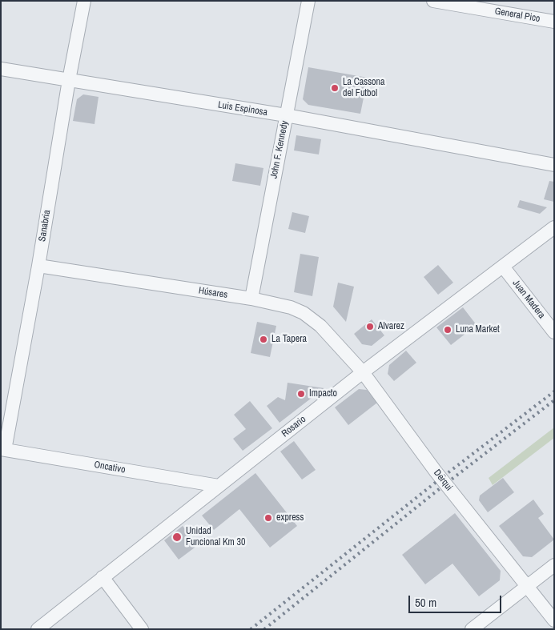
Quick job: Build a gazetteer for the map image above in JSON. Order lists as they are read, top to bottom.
{
  "streets": {
    "street": [
      "General Pico",
      "Luis Espinosa",
      "John F. Kennedy",
      "Sanabria",
      "Húsares",
      "Juan Madera",
      "Rosario",
      "Oncativo",
      "Derqui"
    ]
  },
  "crossings": [
    ["Luis Espinosa", "John F. Kennedy"],
    ["Luis Espinosa", "Sanabria"],
    ["John F. Kennedy", "Húsares"],
    ["Sanabria", "Húsares"],
    ["Sanabria", "Oncativo"],
    ["Húsares", "Rosario"],
    ["Húsares", "Derqui"],
    ["Juan Madera", "Rosario"],
    ["Rosario", "Oncativo"],
    ["Rosario", "Derqui"]
  ],
  "places": [
    "La Cassona del Futbol",
    "Alvarez",
    "Luna Market",
    "La Tapera",
    "Impacto",
    "express",
    "Unidad Funcional Km 30"
  ],
  "scale_bar": "50 m"
}
